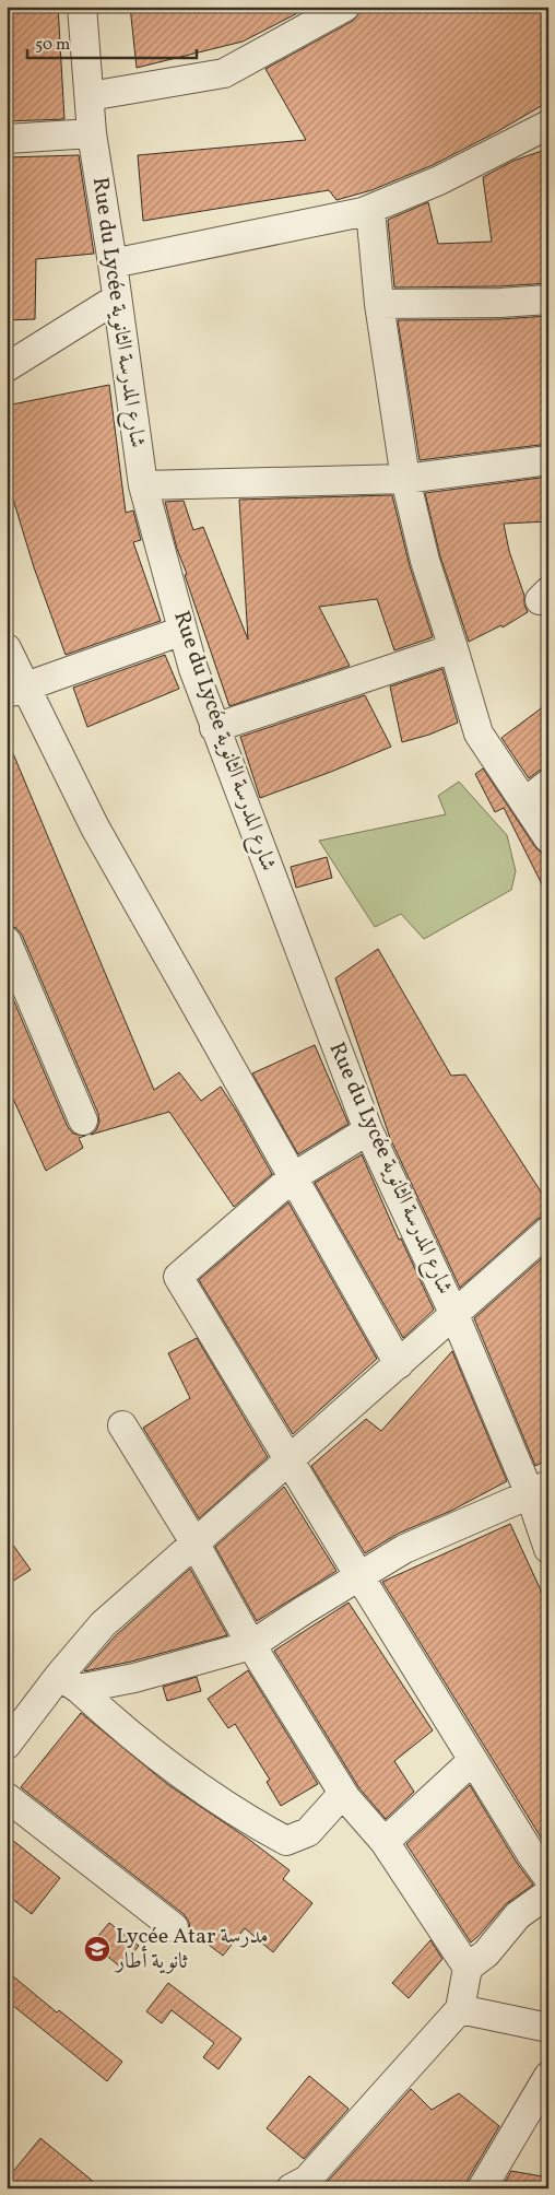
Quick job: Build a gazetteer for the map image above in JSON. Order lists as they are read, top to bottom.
{
  "streets": {
    "street": ["Rue du Lycée شارع المدرسة الثانوية"]
  },
  "places": {
    "school or university": ["Lycée Atar مدرسة ثانوية أطار"]
  },
  "scale_bar": "50 m"
}
